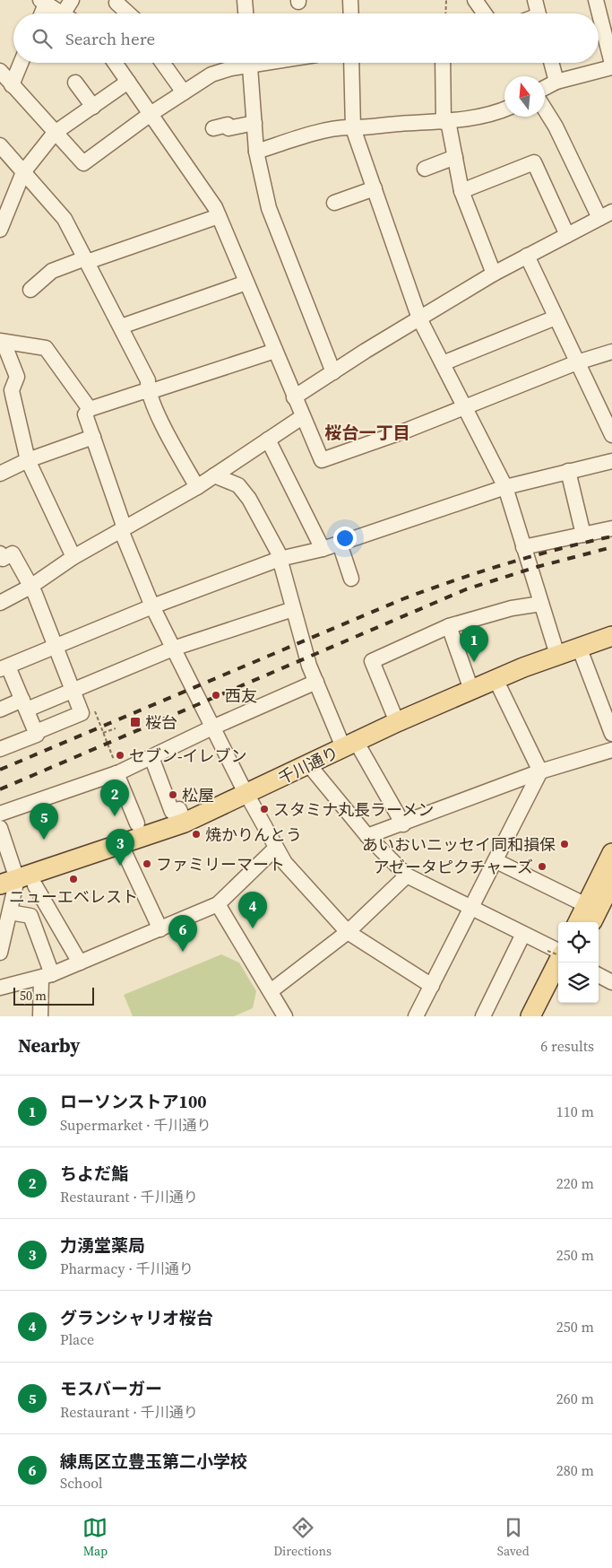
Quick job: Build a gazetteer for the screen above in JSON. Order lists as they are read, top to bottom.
{
  "streets": {
    "main road": ["千川通り"]
  },
  "districts": ["桜台一丁目"],
  "places": {
    "other": [
      "西友",
      "セブン-イレブン",
      "松屋",
      "スタミナ丸長ラーメン",
      "焼かりんとう",
      "あいおいニッセイ同和損保",
      "ファミリーマート",
      "アゼータピクチャーズ",
      "ニューエベレスト"
    ],
    "transit": ["桜台"]
  },
  "scale_bar": "50 m",
  "north": "top",
  "page": {
    "search": "Search here",
    "pins": [
      "1",
      "2",
      "5",
      "3",
      "4",
      "6"
    ],
    "scale": "50 m",
    "heading": ["Nearby", "6 results"],
    "list": [
      {
        "mark": "1",
        "name": "ローソンストア100",
        "note": "Supermarket · 千川通り",
        "value": "110 m"
      },
      {
        "mark": "2",
        "name": "ちよだ鮨",
        "note": "Restaurant · 千川通り",
        "value": "220 m"
      },
      {
        "mark": "3",
        "name": "力湧堂薬局",
        "note": "Pharmacy · 千川通り",
        "value": "250 m"
      },
      {
        "mark": "4",
        "name": "グランシャリオ桜台",
        "note": "Place",
        "value": "250 m"
      },
      {
        "mark": "5",
        "name": "モスバーガー",
        "note": "Restaurant · 千川通り",
        "value": "260 m"
      },
      {
        "mark": "6",
        "name": "練馬区立豊玉第二小学校",
        "note": "School",
        "value": "280 m"
      }
    ],
    "nav": ["Map", "Directions", "Saved"]
  }
}
